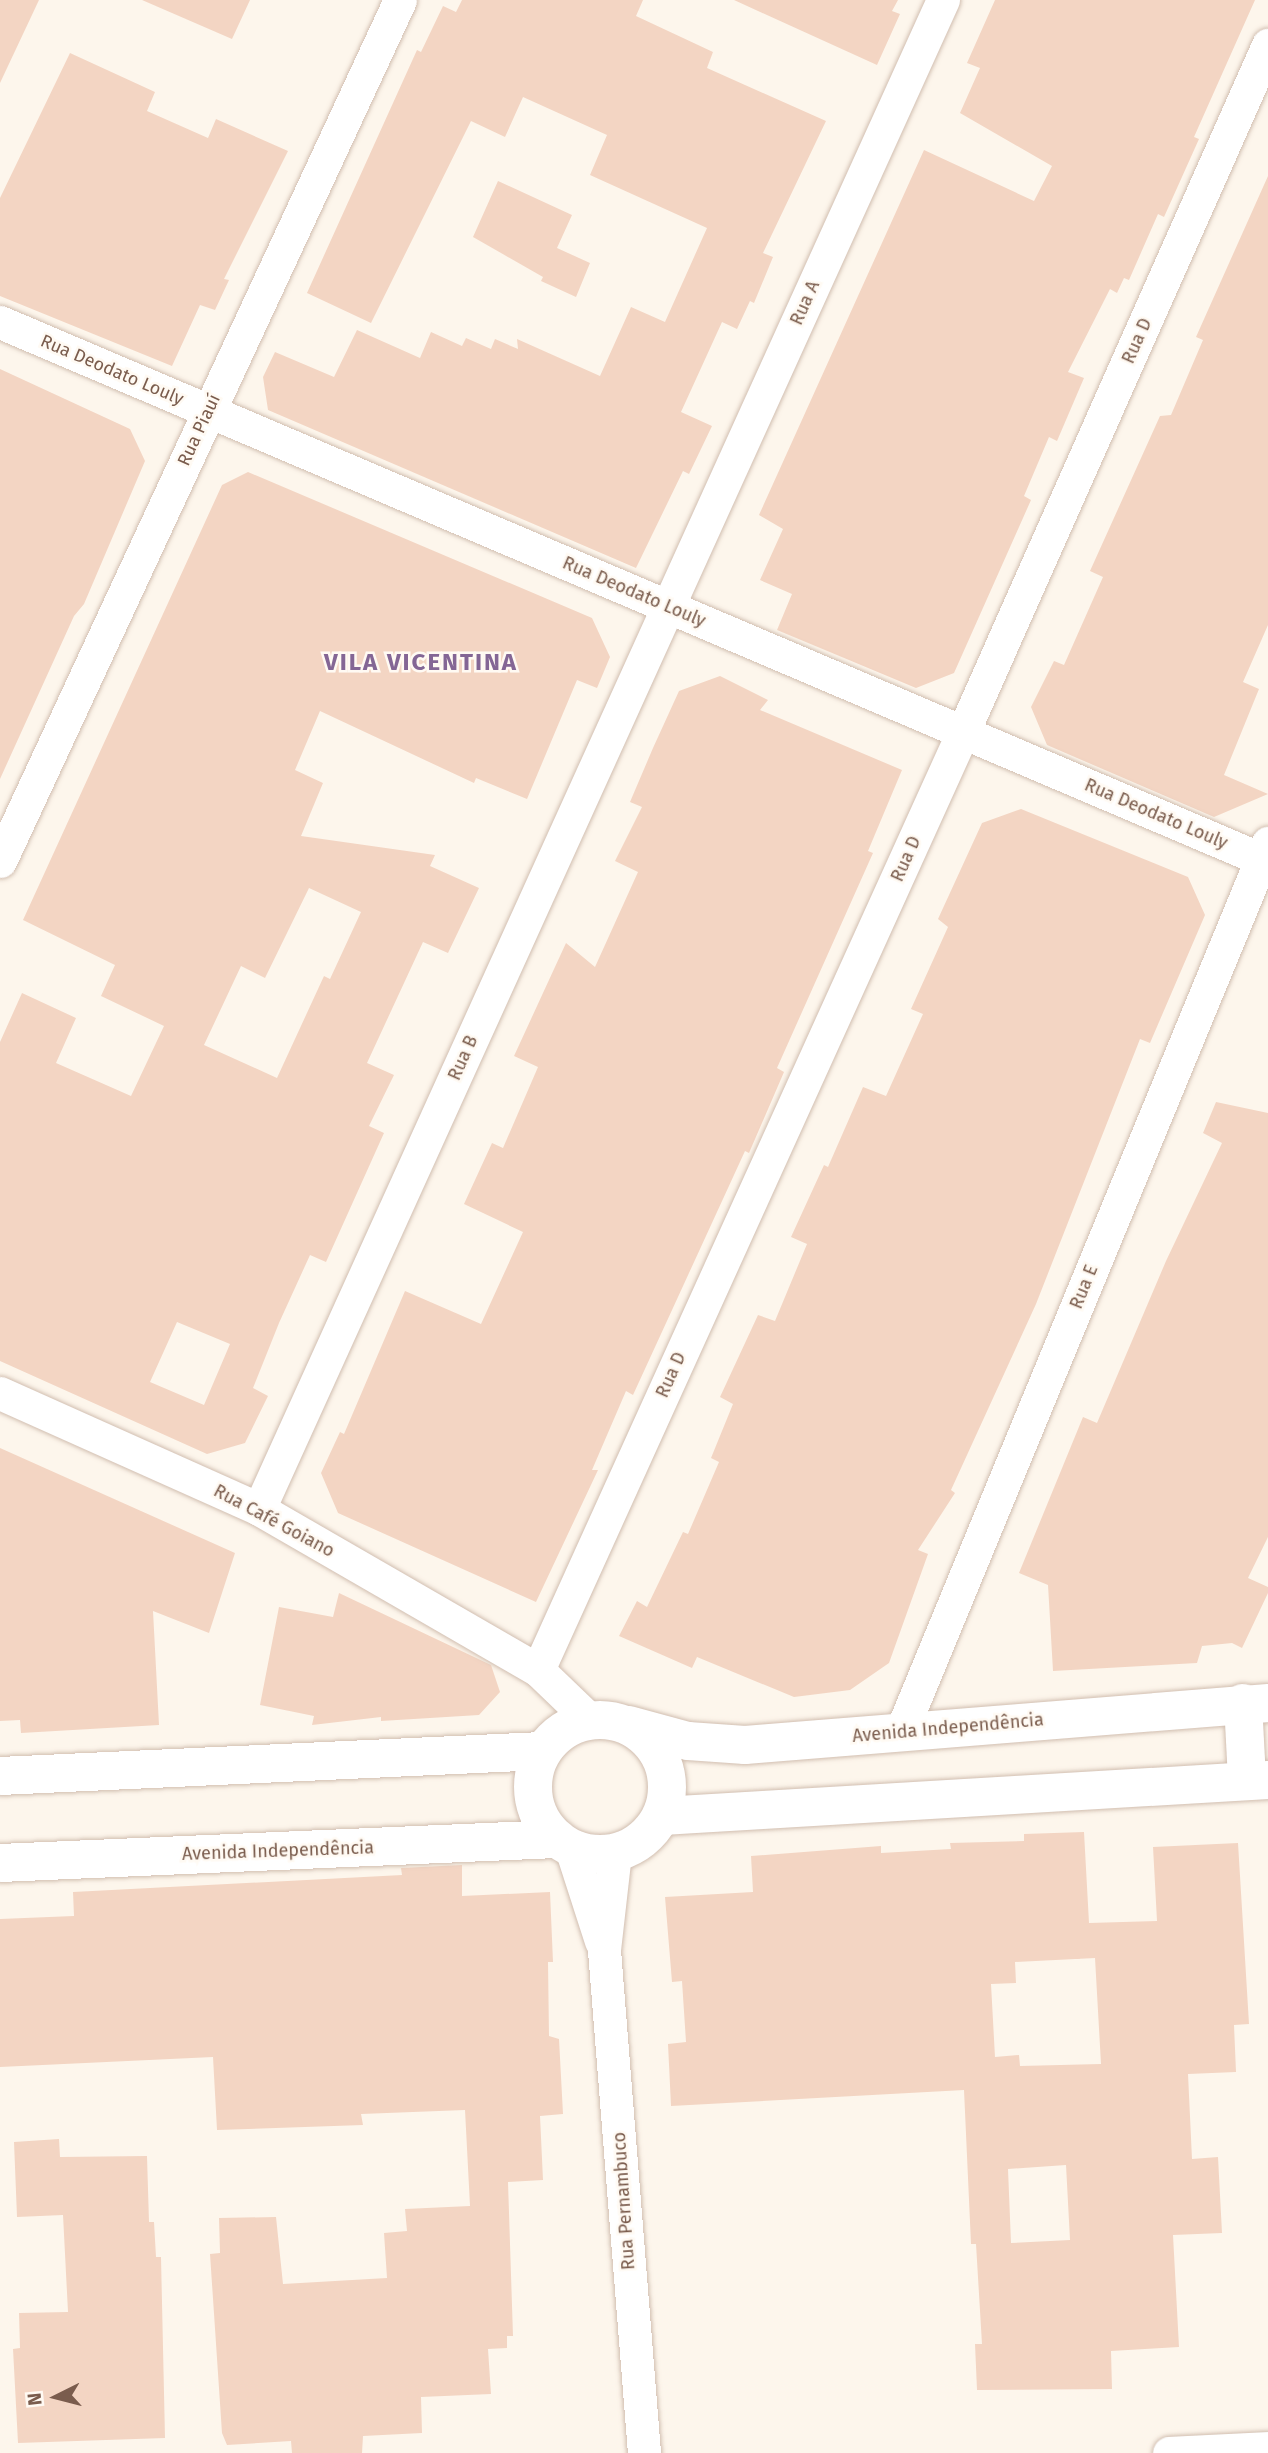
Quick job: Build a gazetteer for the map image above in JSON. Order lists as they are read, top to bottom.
{
  "streets": {
    "street": [
      "Rua A",
      "Rua D",
      "Rua Deodato Louly",
      "Rua Piauí",
      "Rua B",
      "Rua E",
      "Rua Café Goiano",
      "Avenida Independência",
      "Rua Pernambuco"
    ]
  },
  "crossings": [
    ["Rua A", "Rua Deodato Louly"],
    ["Rua A", "Rua B"],
    ["Rua D", "Rua Deodato Louly"],
    ["Rua D", "Rua Café Goiano"],
    ["Rua Deodato Louly", "Rua Piauí"],
    ["Rua Deodato Louly", "Rua B"],
    ["Rua Deodato Louly", "Rua E"],
    ["Rua B", "Rua Café Goiano"],
    ["Rua E", "Avenida Independência"],
    ["Rua Café Goiano", "Avenida Independência"],
    ["Rua Café Goiano", "Rua Pernambuco"],
    ["Avenida Independência", "Rua Pernambuco"]
  ],
  "districts": ["VILA VICENTINA"],
  "north": "left"
}
